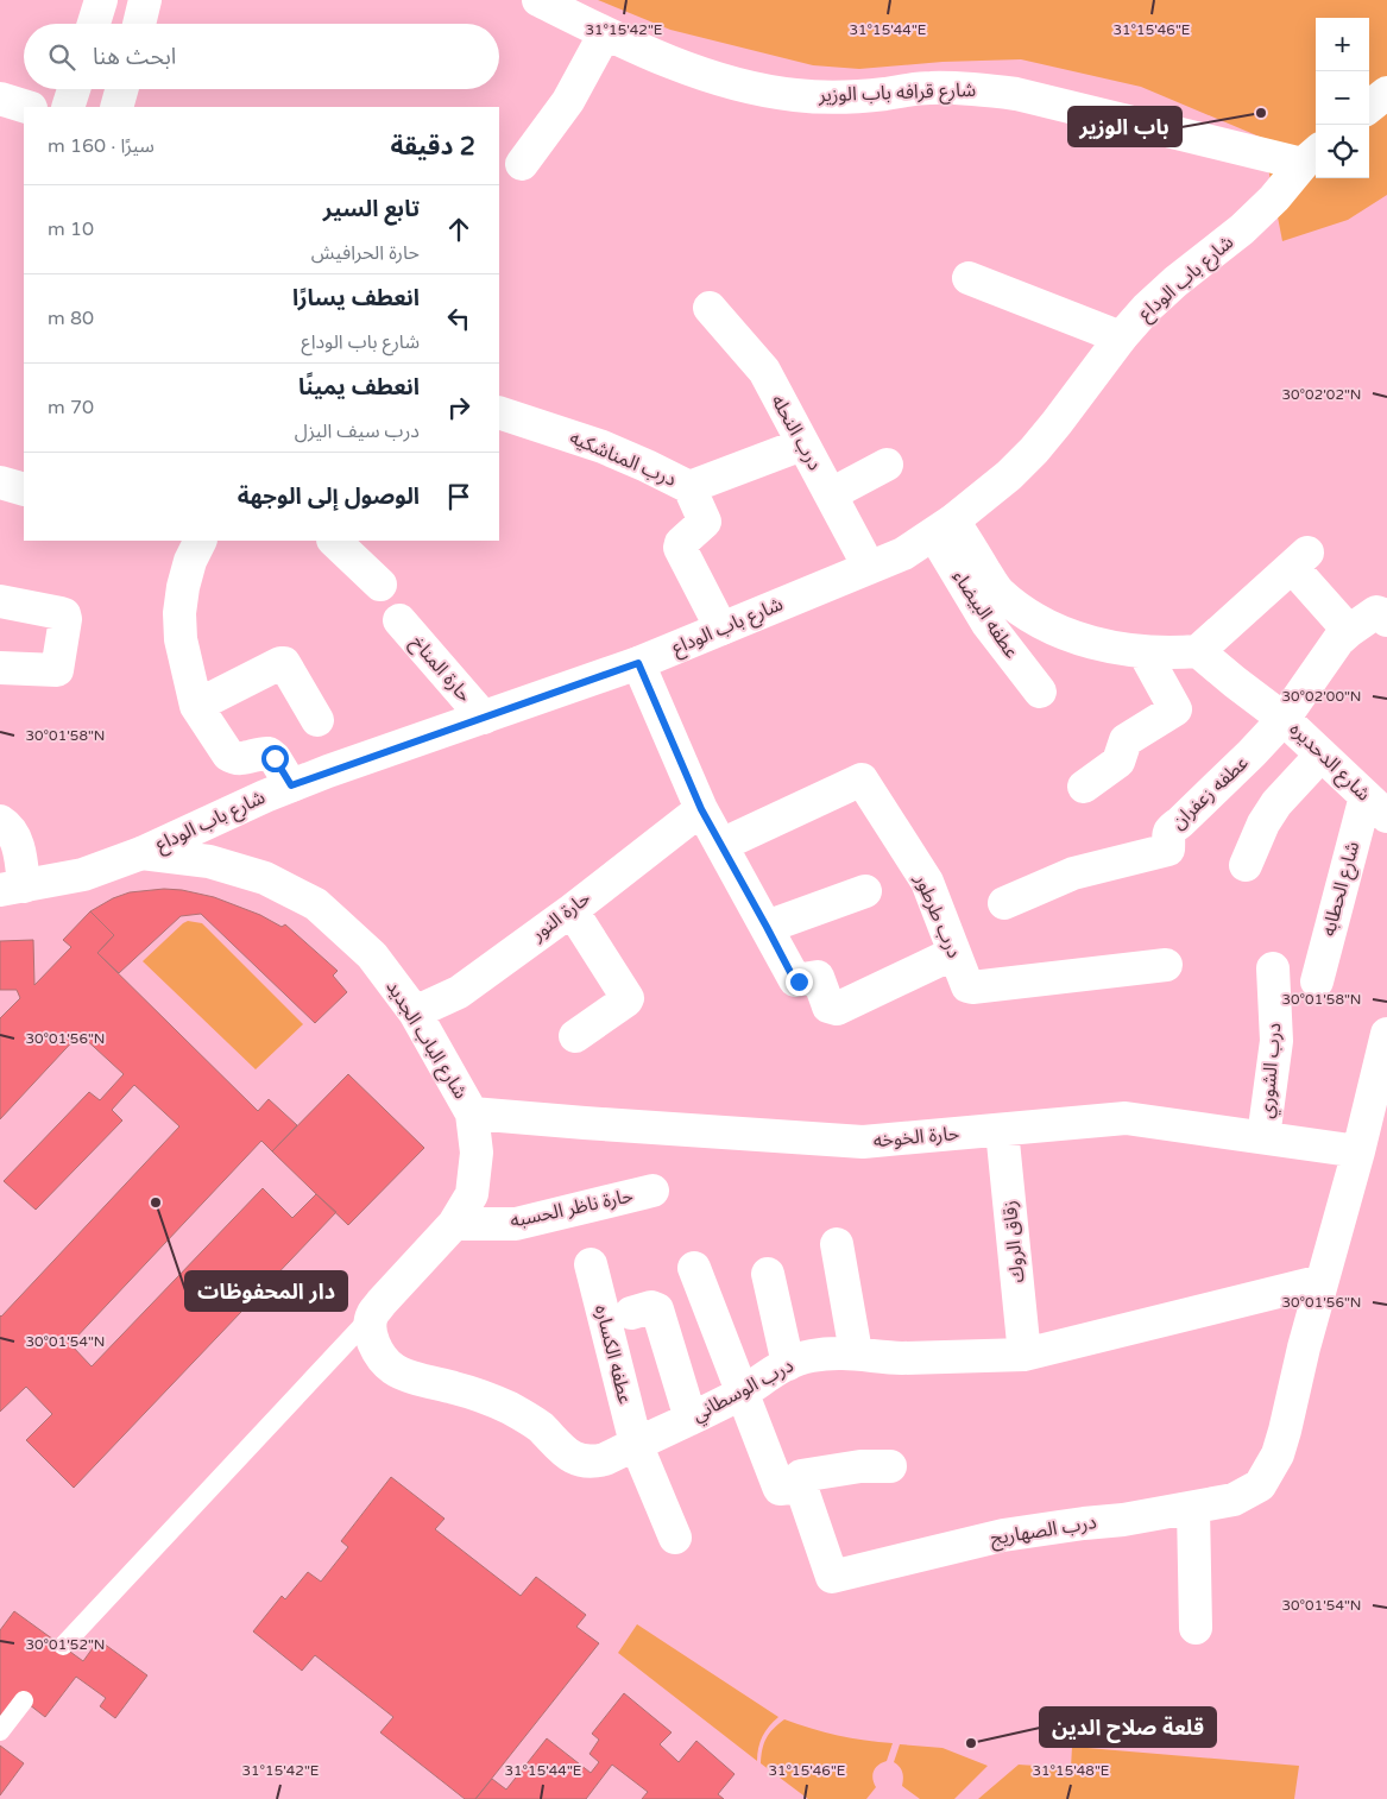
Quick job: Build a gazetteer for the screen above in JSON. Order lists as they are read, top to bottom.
{
  "streets": {
    "street": [
      "شارع قرافه باب الوزير",
      "شارع باب الوداع",
      "درب النحله",
      "درب المناشكيه",
      "عطفه البيضاء",
      "حارة المناخ",
      "شارع الدحديره",
      "عطفه زعفران",
      "شارع الحطابه",
      "حارة النور",
      "درب طرطور",
      "شارع الباب الجديد",
      "درب الشوري",
      "حارة الخوخه",
      "حارة ناظر الحسبه",
      "زقاق الروك",
      "عطفه الكساره",
      "درب الوسطاني",
      "درب الصهاريج"
    ]
  },
  "crossings": [
    ["شارع قرافه باب الوزير", "شارع باب الوداع"],
    ["شارع باب الوداع", "درب النحله"],
    ["شارع باب الوداع", "درب المناشكيه"],
    ["شارع باب الوداع", "عطفه البيضاء"],
    ["شارع باب الوداع", "حارة المناخ"],
    ["شارع باب الوداع", "شارع الباب الجديد"],
    ["شارع الدحديره", "عطفه زعفران"],
    ["شارع الدحديره", "شارع الحطابه"],
    ["حارة النور", "شارع الباب الجديد"],
    ["شارع الباب الجديد", "حارة الخوخه"],
    ["شارع الباب الجديد", "حارة ناظر الحسبه"],
    ["شارع الباب الجديد", "درب الوسطاني"],
    ["درب الشوري", "حارة الخوخه"],
    ["حارة الخوخه", "زقاق الروك"],
    ["زقاق الروك", "درب الوسطاني"],
    ["عطفه الكساره", "درب الوسطاني"],
    ["درب الوسطاني", "درب الصهاريج"]
  ],
  "places": ["باب الوزير", "دار المحفوظات", "قلعة صلاح الدين"],
  "page": {
    "map_buttons": ["+", "−"],
    "search": "ابحث هنا",
    "heading": ["2 دقيقة", "سيرًا · 160 m"],
    "list": [
      ["تابع السير", "حارة الحرافيش", "10 m"],
      ["انعطف يسارًا", "شارع باب الوداع", "80 m"],
      ["انعطف يمينًا", "درب سيف اليزل", "70 m"],
      "الوصول إلى الوجهة"
    ]
  },
  "coordinates": [
    "31°15'42\"E",
    "31°15'44\"E",
    "31°15'46\"E",
    "30°02'02\"N",
    "30°02'00\"N",
    "30°01'58\"N",
    "30°01'56\"N",
    "30°01'54\"N",
    "30°01'52\"N",
    "31°15'48\"E"
  ]
}
